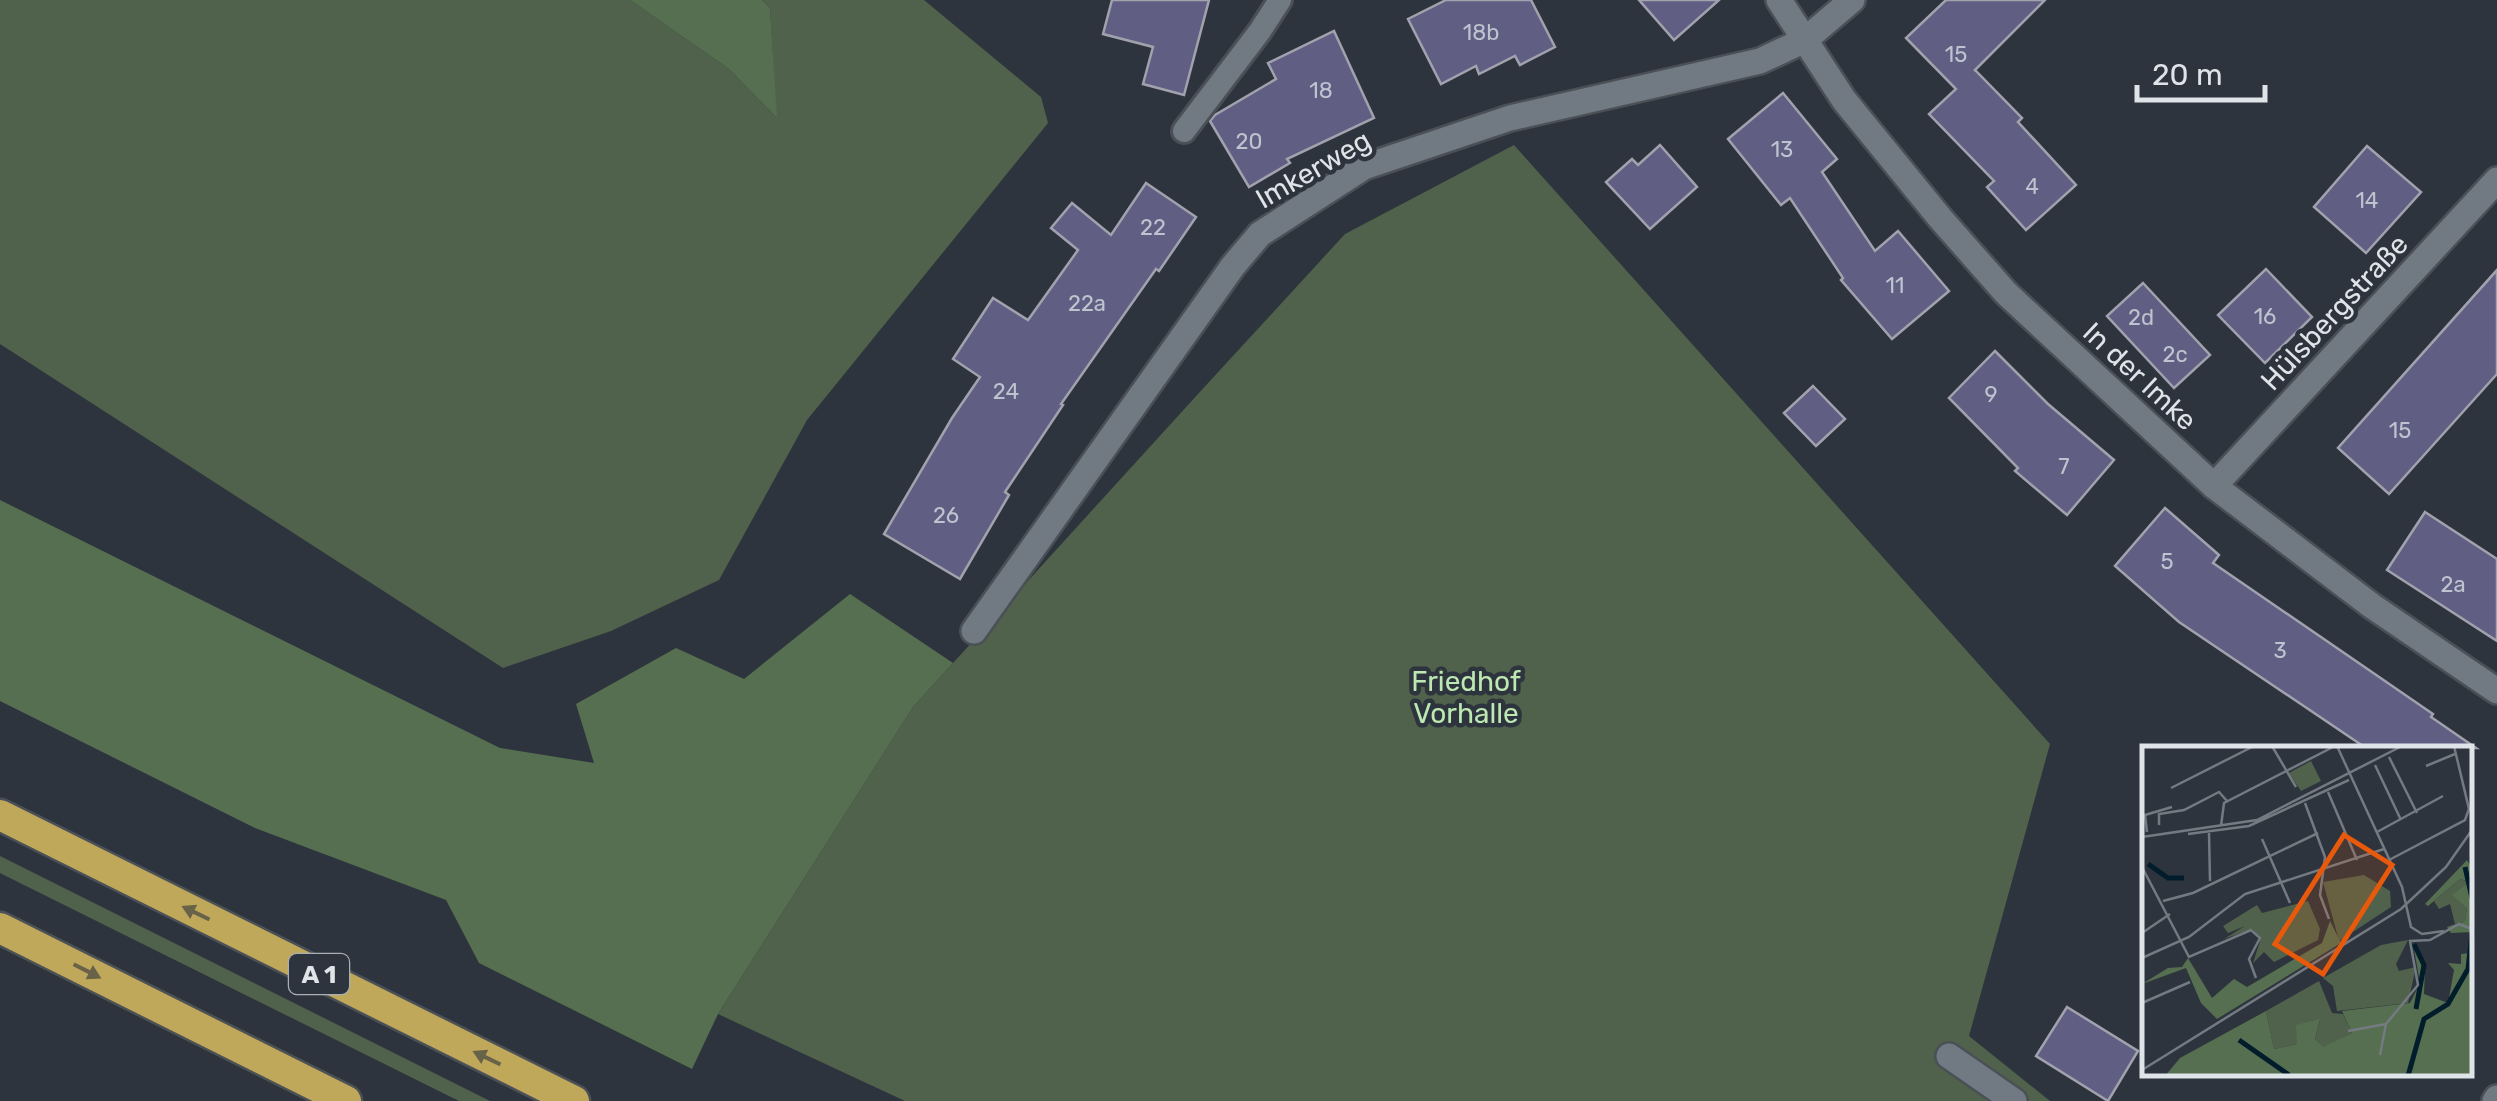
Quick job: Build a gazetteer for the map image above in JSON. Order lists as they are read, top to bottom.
{
  "streets": {
    "highway": ["A 1"],
    "street": ["Imkerweg", "Hülsbergstraße", "In der Imke"]
  },
  "crossings": [
    ["Imkerweg", "In der Imke"],
    ["Hülsbergstraße", "In der Imke"]
  ],
  "parks": ["Friedhof Vorhalle"],
  "house_numbers": [
    "18b",
    "15",
    "18",
    "20",
    "13",
    "4",
    "14",
    "22",
    "11",
    "22a",
    "16",
    "2d",
    "2c",
    "24",
    "9",
    "15",
    "7",
    "26",
    "5",
    "2a",
    "3"
  ],
  "scale_bar": "20 m"
}
